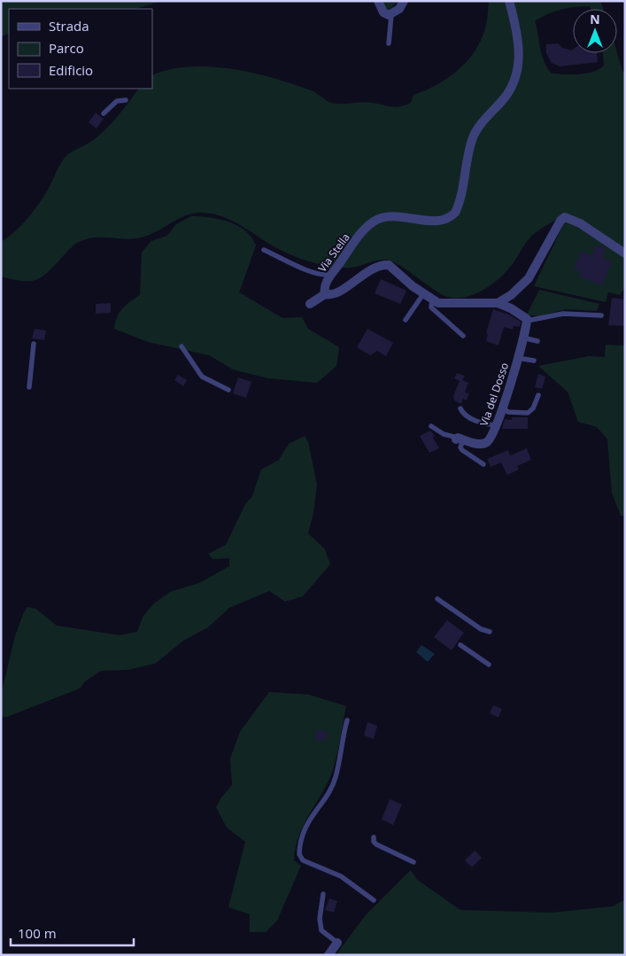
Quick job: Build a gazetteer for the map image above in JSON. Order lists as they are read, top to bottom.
{
  "streets": {
    "street": ["Via Stella", "Via del Dosso"]
  },
  "legend": ["Strada", "Parco", "Edificio"],
  "scale_bar": "100 m",
  "north": "top"
}
